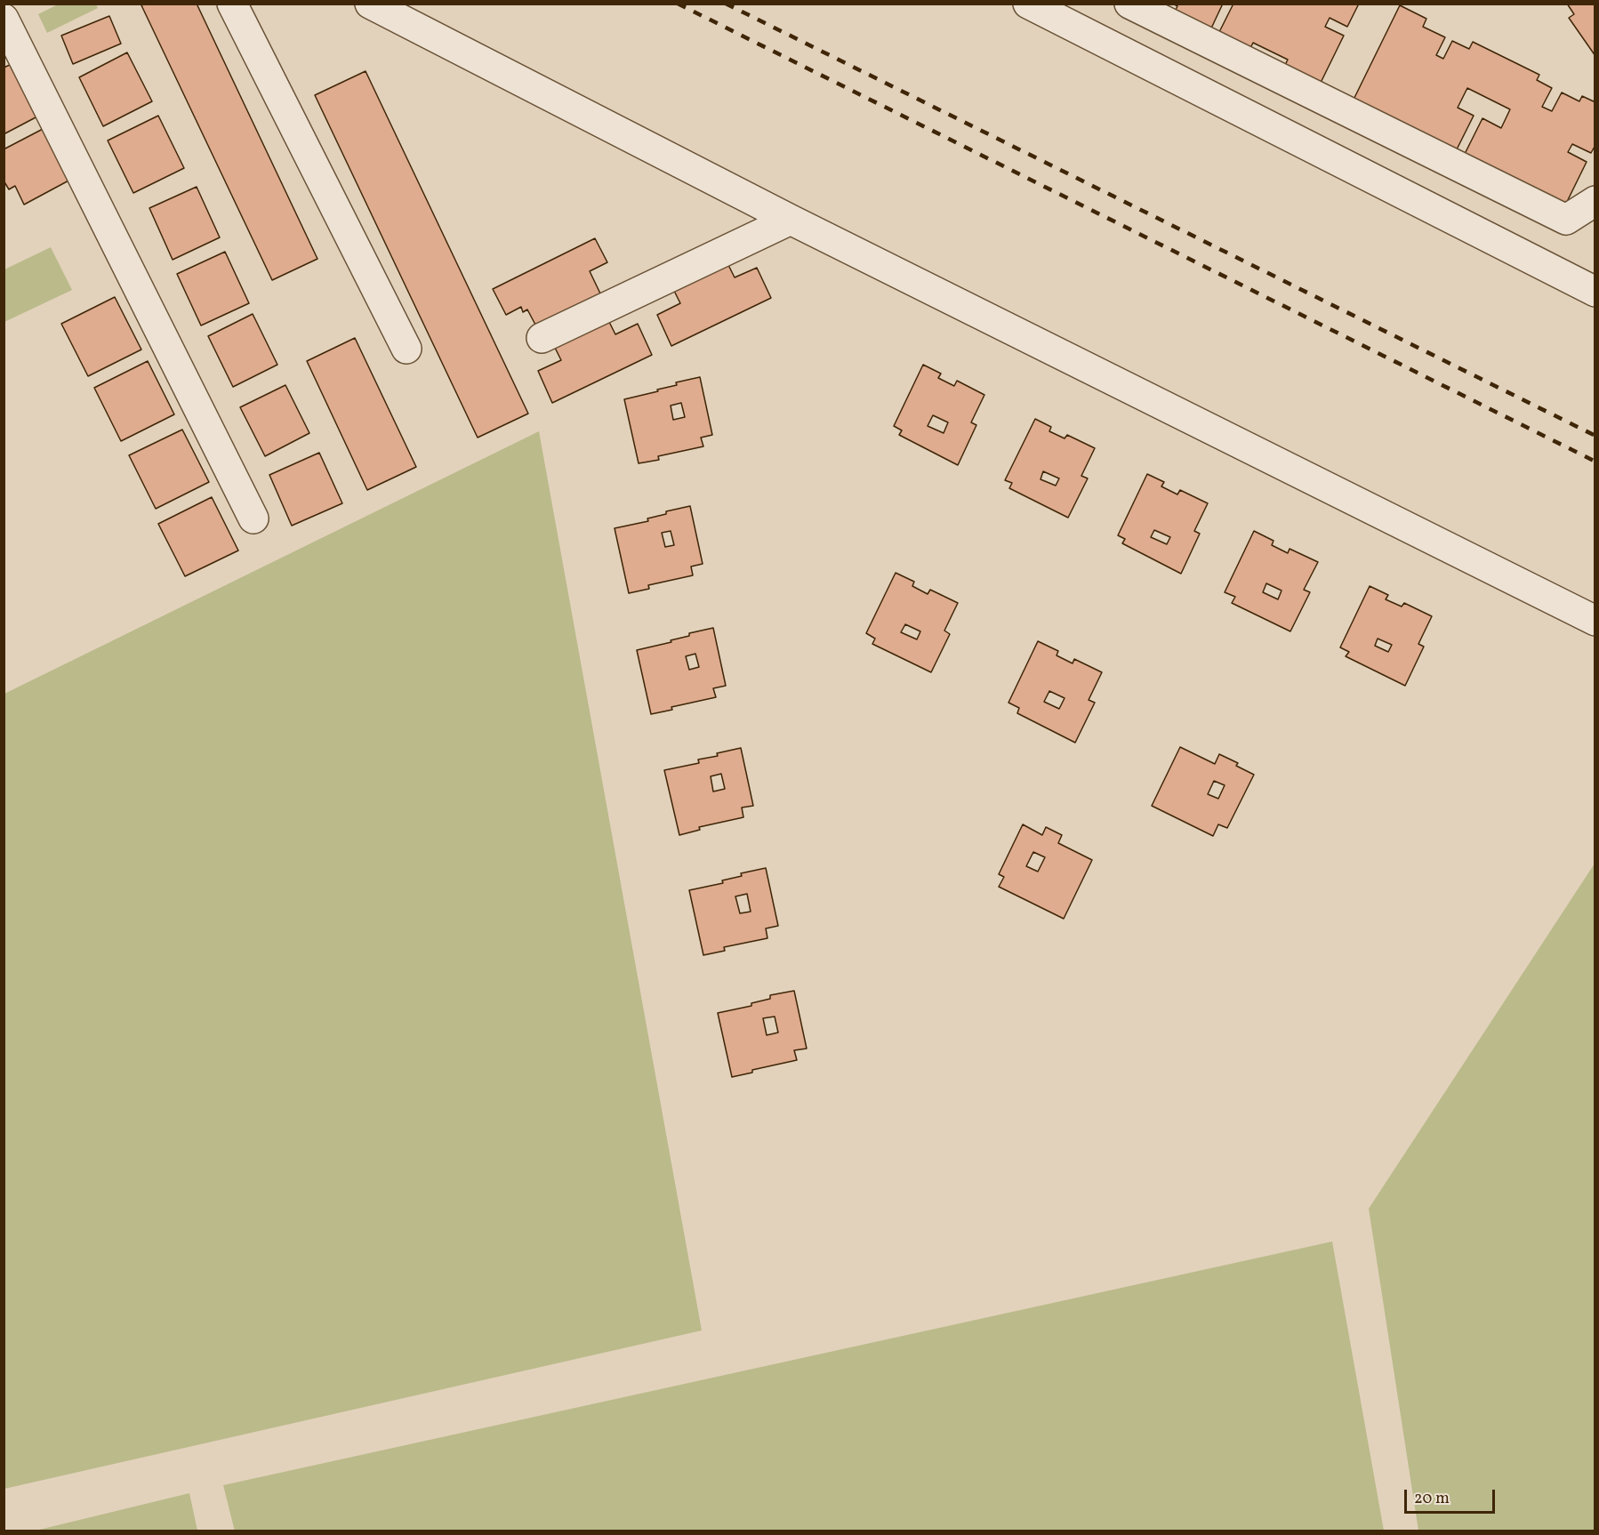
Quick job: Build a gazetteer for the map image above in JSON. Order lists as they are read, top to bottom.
{
  "scale_bar": "20 m"
}
